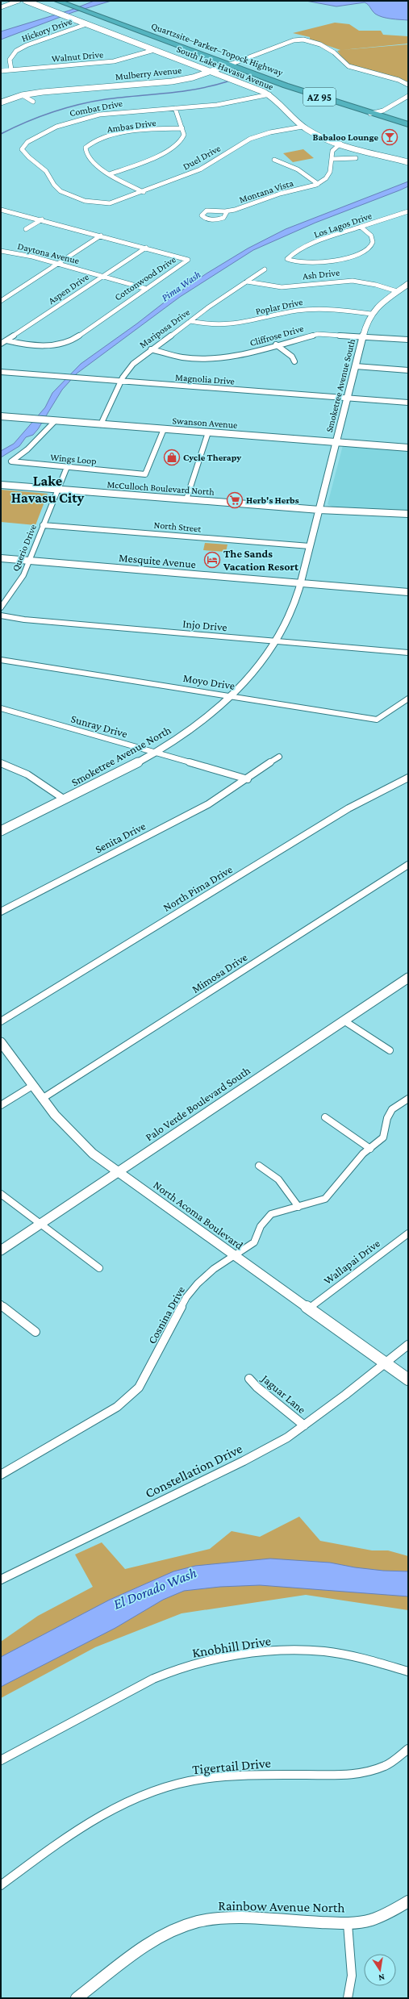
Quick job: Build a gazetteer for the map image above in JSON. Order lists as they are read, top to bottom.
{
  "streets": {
    "highway": ["Quartzsite–Parker–Topock Highway", "AZ 95"],
    "street": [
      "Hickory Drive",
      "Walnut Drive",
      "South Lake Havasu Avenue",
      "Mulberry Avenue",
      "Combat Drive",
      "Ambas Drive",
      "Duel Drive",
      "Montana Vista",
      "Los Lagos Drive",
      "Daytona Avenue",
      "Ash Drive",
      "Cottonwood Drive",
      "Aspen Drive",
      "Poplar Drive",
      "Mariposa Drive",
      "Cliffrose Drive",
      "Magnolia Drive",
      "Smoketree Avenue South",
      "Swanson Avenue",
      "Wings Loop",
      "McCulloch Boulevard North",
      "North Street",
      "Querio Drive",
      "Mesquite Avenue",
      "Injo Drive",
      "Moyo Drive",
      "Sunray Drive",
      "Smoketree Avenue North",
      "Senita Drive",
      "North Pima Drive",
      "Mimosa Drive",
      "Palo Verde Boulevard South",
      "North Acoma Boulevard",
      "Wallapai Drive",
      "Cosnina Drive",
      "Jaguar Lane",
      "Constellation Drive",
      "Knobhill Drive",
      "Tigertail Drive",
      "Rainbow Avenue North"
    ]
  },
  "crossings": [
    ["Hickory Drive", "Walnut Drive"],
    ["Hickory Drive", "South Lake Havasu Avenue"],
    ["Quartzsite–Parker–Topock Highway", "Mulberry Avenue"],
    ["Quartzsite–Parker–Topock Highway", "AZ 95"],
    ["Walnut Drive", "South Lake Havasu Avenue"],
    ["South Lake Havasu Avenue", "Mulberry Avenue"],
    ["South Lake Havasu Avenue", "Combat Drive"],
    ["South Lake Havasu Avenue", "Duel Drive"],
    ["South Lake Havasu Avenue", "Montana Vista"],
    ["Combat Drive", "Duel Drive"],
    ["Ambas Drive", "Duel Drive"],
    ["Daytona Avenue", "Cottonwood Drive"],
    ["Daytona Avenue", "Aspen Drive"],
    ["Ash Drive", "Mariposa Drive"],
    ["Ash Drive", "Smoketree Avenue South"],
    ["Cottonwood Drive", "Aspen Drive"],
    ["Poplar Drive", "Mariposa Drive"],
    ["Poplar Drive", "Smoketree Avenue South"],
    ["Mariposa Drive", "Cliffrose Drive"],
    ["Mariposa Drive", "Magnolia Drive"],
    ["Mariposa Drive", "Swanson Avenue"],
    ["Cliffrose Drive", "Smoketree Avenue South"],
    ["Magnolia Drive", "Smoketree Avenue South"],
    ["Smoketree Avenue South", "Swanson Avenue"],
    ["Smoketree Avenue South", "McCulloch Boulevard North"],
    ["Smoketree Avenue South", "Smoketree Avenue North"],
    ["Swanson Avenue", "Wings Loop"],
    ["Wings Loop", "Querio Drive"],
    ["McCulloch Boulevard North", "Querio Drive"],
    ["McCulloch Boulevard North", "Smoketree Avenue North"],
    ["North Street", "Querio Drive"],
    ["North Street", "Smoketree Avenue North"],
    ["Querio Drive", "Mesquite Avenue"],
    ["Mesquite Avenue", "Smoketree Avenue North"],
    ["Injo Drive", "Smoketree Avenue North"],
    ["Moyo Drive", "Smoketree Avenue North"],
    ["Sunray Drive", "Smoketree Avenue North"],
    ["Sunray Drive", "Senita Drive"],
    ["Mimosa Drive", "North Acoma Boulevard"],
    ["Palo Verde Boulevard South", "North Acoma Boulevard"],
    ["North Acoma Boulevard", "Wallapai Drive"],
    ["North Acoma Boulevard", "Cosnina Drive"],
    ["North Acoma Boulevard", "Constellation Drive"],
    ["Jaguar Lane", "Constellation Drive"]
  ],
  "districts": ["Lake Havasu City"],
  "water": ["Pima Wash", "El Dorado Wash"],
  "places": {
    "bar": ["Babaloo Lounge"],
    "shop": ["Cycle Therapy"],
    "supermarket": ["Herb's Herbs"],
    "hotel": ["The Sands Vacation Resort"]
  },
  "north": "bottom"
}
